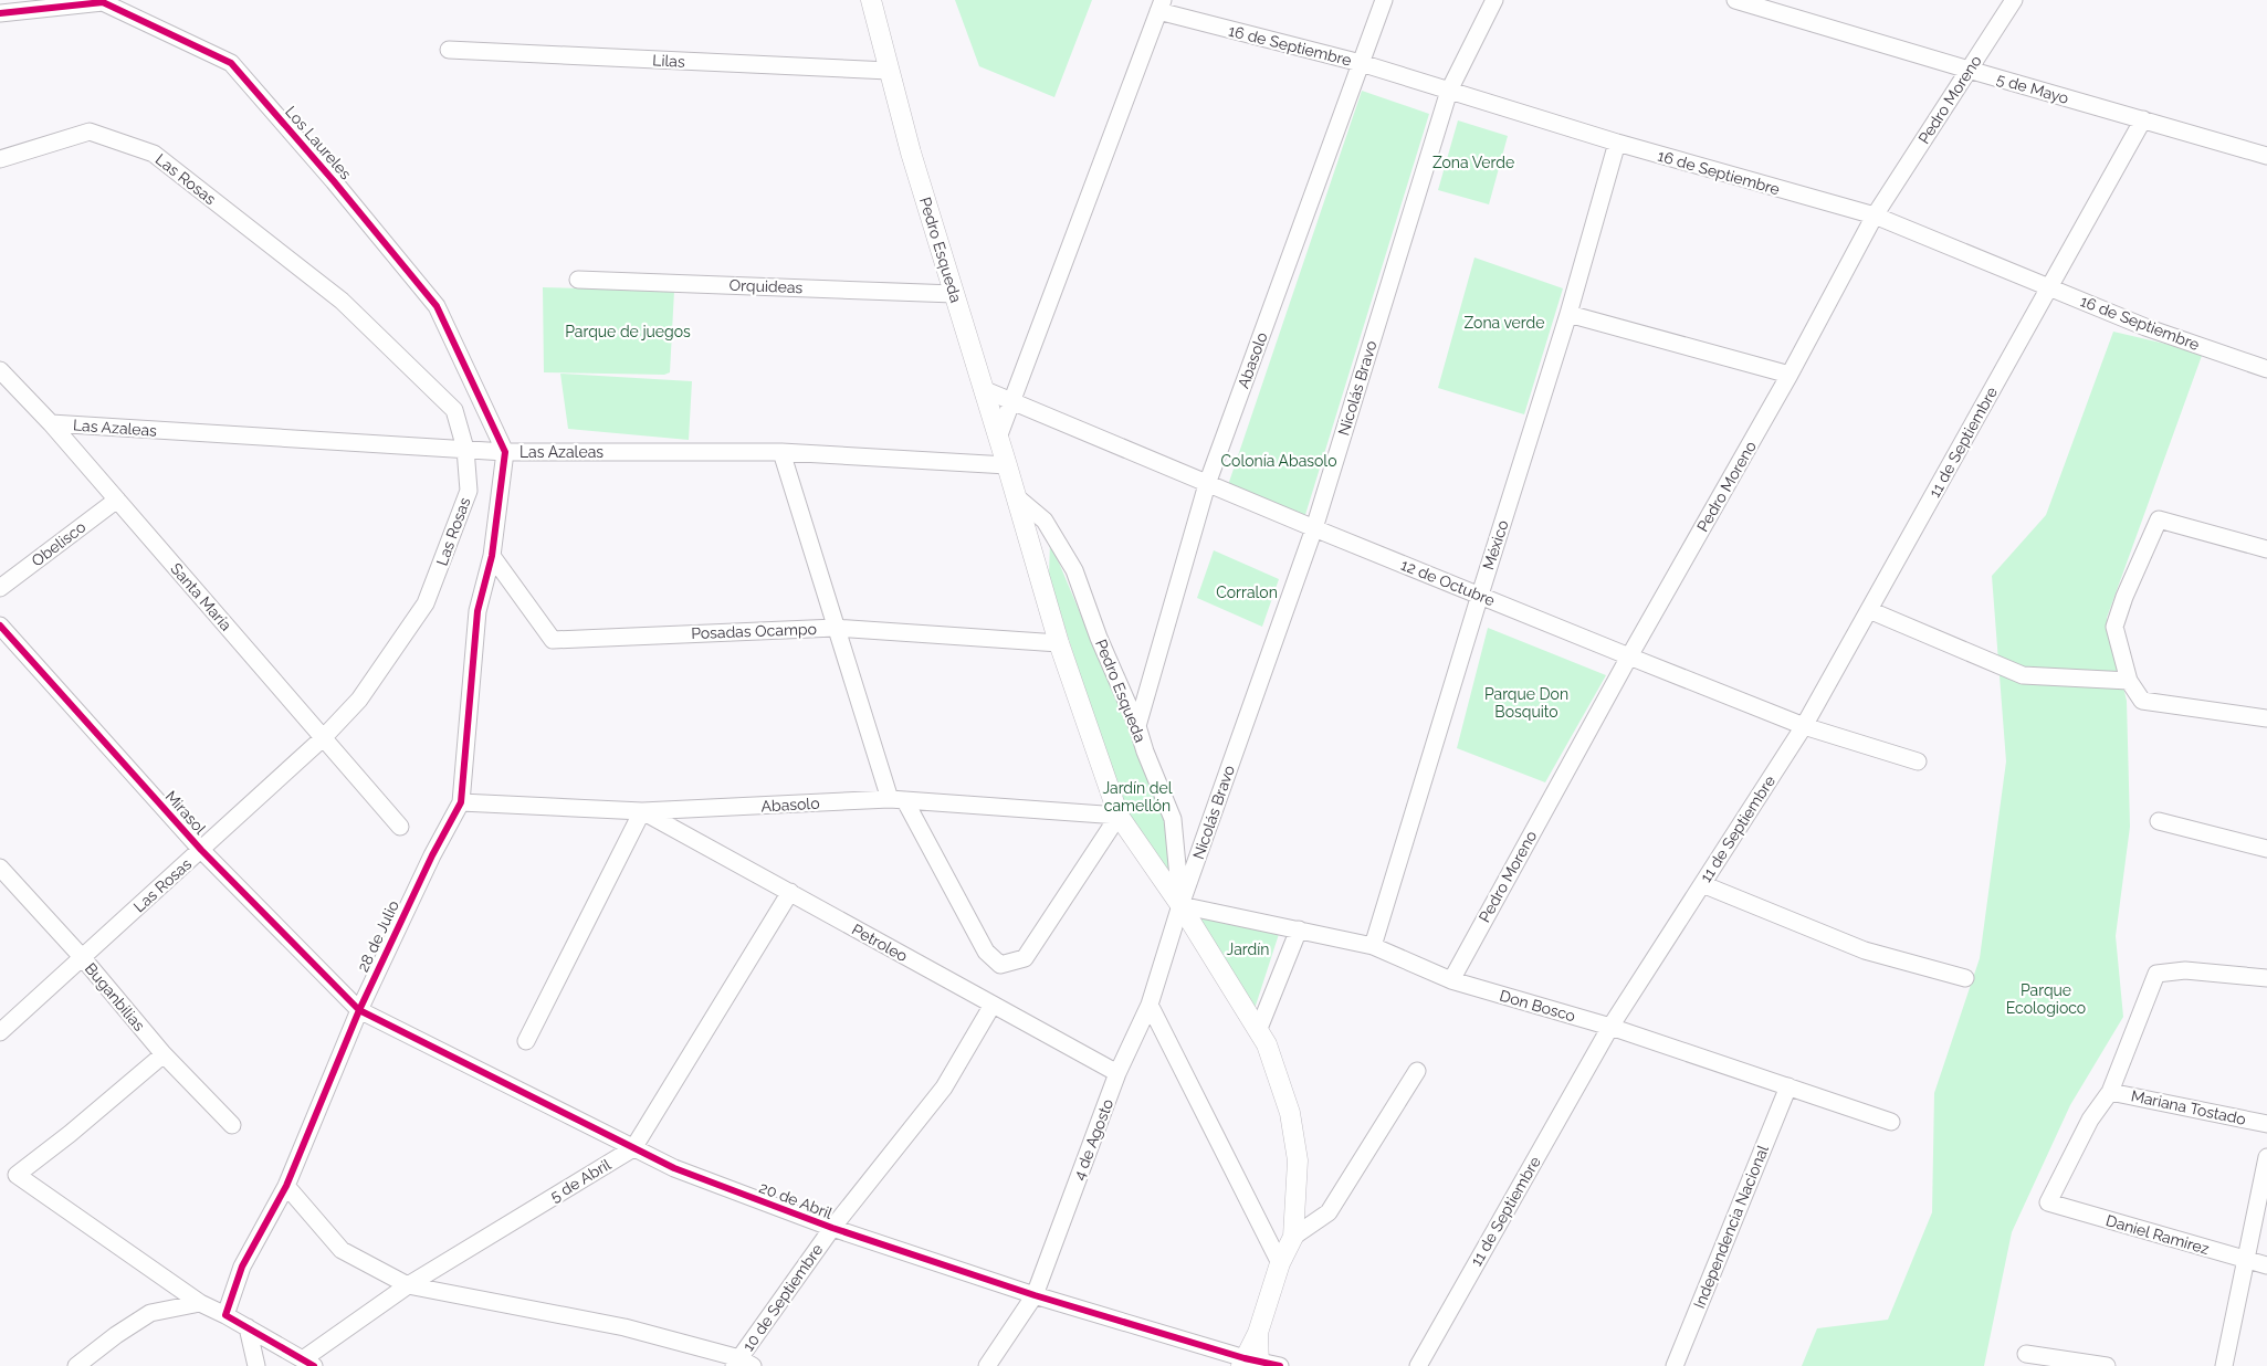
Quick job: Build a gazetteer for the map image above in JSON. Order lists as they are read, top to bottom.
{
  "streets": {
    "street": [
      "16 de Septiembre",
      "Lilas",
      "5 de Mayo",
      "Pedro Moreno",
      "Los Laureles",
      "Las Rosas",
      "Pedro Esqueda",
      "Orquideas",
      "Abasolo",
      "Nicolás Bravo",
      "Las Azaleas",
      "11 de Septiembre",
      "Obelisco",
      "México",
      "12 de Octubre",
      "Santa María",
      "Posadas Ocampo",
      "Mirasol",
      "28 de Julio",
      "Petroleo",
      "Buganbilias",
      "Don Bosco",
      "Mariana Tostado",
      "4 de Agosto",
      "5 de Abril",
      "20 de Abril",
      "Independencia Nacional",
      "Daniel Ramirez",
      "10 de Septiembre"
    ]
  },
  "crossings": [
    ["16 de Septiembre", "Pedro Moreno"],
    ["16 de Septiembre", "Abasolo"],
    ["16 de Septiembre", "Nicolás Bravo"],
    ["16 de Septiembre", "11 de Septiembre"],
    ["16 de Septiembre", "México"],
    ["Lilas", "Pedro Esqueda"],
    ["5 de Mayo", "Pedro Moreno"],
    ["5 de Mayo", "11 de Septiembre"],
    ["Pedro Moreno", "12 de Octubre"],
    ["Pedro Moreno", "Don Bosco"],
    ["Los Laureles", "Las Azaleas"],
    ["Los Laureles", "28 de Julio"],
    ["Las Rosas", "Las Azaleas"],
    ["Las Rosas", "Santa María"],
    ["Las Rosas", "Mirasol"],
    ["Las Rosas", "Buganbilias"],
    ["Pedro Esqueda", "Orquideas"],
    ["Pedro Esqueda", "Abasolo"],
    ["Pedro Esqueda", "Nicolás Bravo"],
    ["Pedro Esqueda", "Las Azaleas"],
    ["Pedro Esqueda", "12 de Octubre"],
    ["Pedro Esqueda", "Posadas Ocampo"],
    ["Pedro Esqueda", "Don Bosco"],
    ["Pedro Esqueda", "4 de Agosto"],
    ["Pedro Esqueda", "20 de Abril"],
    ["Abasolo", "12 de Octubre"],
    ["Abasolo", "28 de Julio"],
    ["Abasolo", "Petroleo"],
    ["Nicolás Bravo", "12 de Octubre"],
    ["Nicolás Bravo", "Don Bosco"],
    ["Nicolás Bravo", "4 de Agosto"],
    ["Las Azaleas", "Santa María"],
    ["Las Azaleas", "28 de Julio"],
    ["11 de Septiembre", "12 de Octubre"],
    ["11 de Septiembre", "Don Bosco"],
    ["Obelisco", "Santa María"],
    ["México", "12 de Octubre"],
    ["México", "Don Bosco"],
    ["Posadas Ocampo", "28 de Julio"],
    ["Mirasol", "28 de Julio"],
    ["Mirasol", "20 de Abril"],
    ["28 de Julio", "20 de Abril"],
    ["Petroleo", "4 de Agosto"],
    ["Petroleo", "5 de Abril"],
    ["Petroleo", "10 de Septiembre"],
    ["Don Bosco", "4 de Agosto"],
    ["Don Bosco", "Independencia Nacional"],
    ["Mariana Tostado", "Daniel Ramirez"],
    ["4 de Agosto", "20 de Abril"],
    ["5 de Abril", "20 de Abril"],
    ["20 de Abril", "10 de Septiembre"]
  ],
  "parks": [
    "Zona Verde",
    "Zona verde",
    "Parque de juegos",
    "Colonía Abasolo",
    "Corralon",
    "Parque Don Bosquito",
    "Jardín del camellón",
    "Jardín",
    "Parque Ecologioco"
  ]
}
